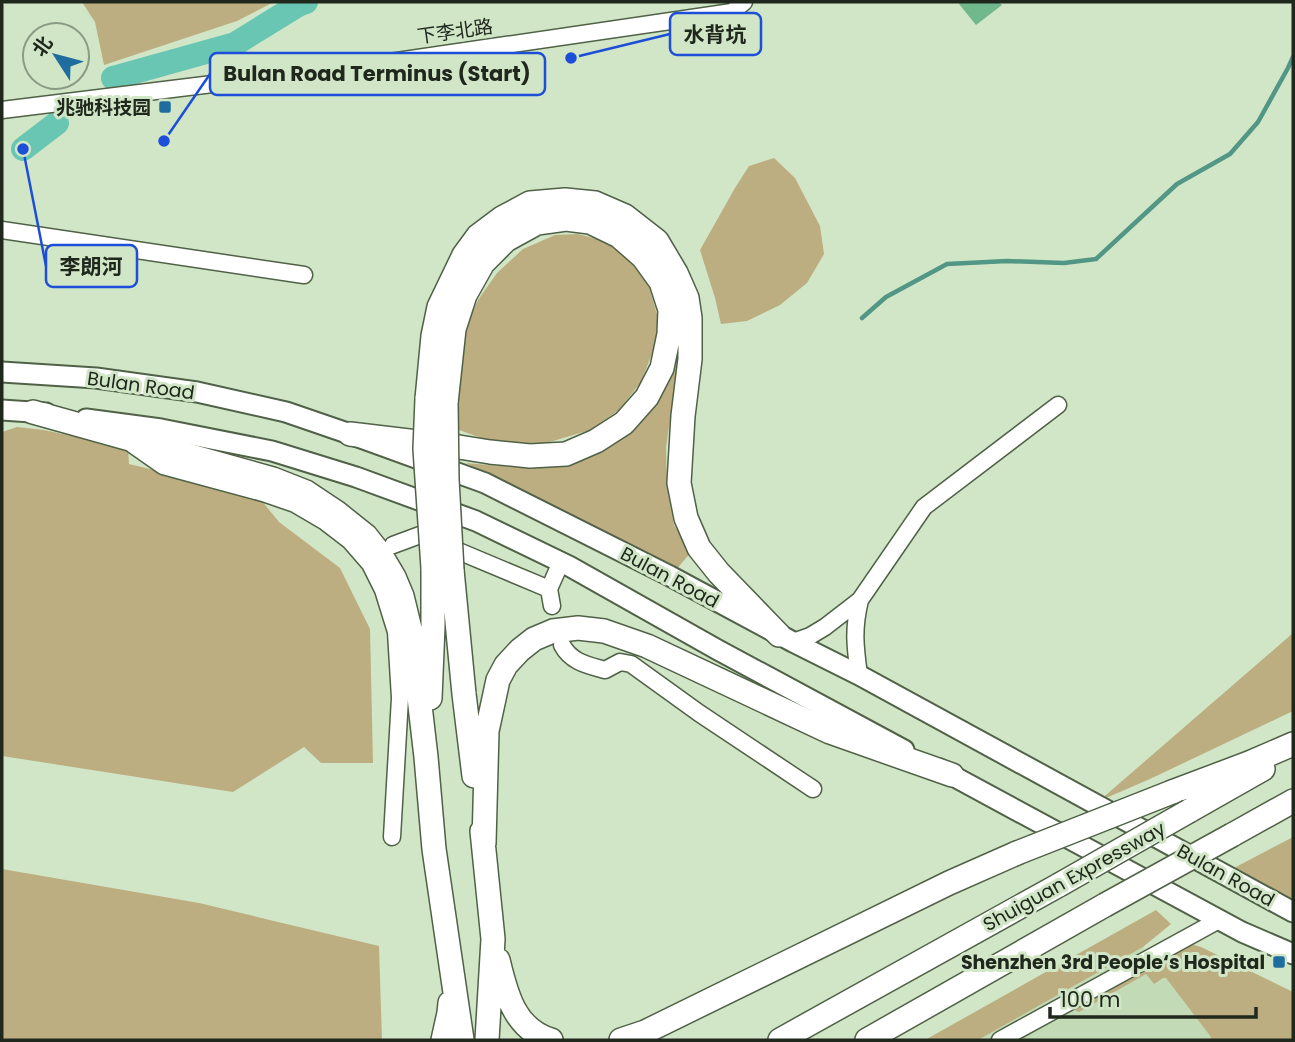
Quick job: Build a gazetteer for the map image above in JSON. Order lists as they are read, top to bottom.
{
  "streets": {
    "highway": ["Shuiguan Expressway"],
    "main road": ["Bulan Road"],
    "street": ["下李北路"]
  },
  "places": {
    "other": ["水背坑", "Bulan Road Terminus (Start)", "李朗河"],
    "transit": ["兆驰科技园", "Shenzhen 3rd People‘s Hospital"]
  },
  "scale_bar": "100 m",
  "north": "top left"
}
